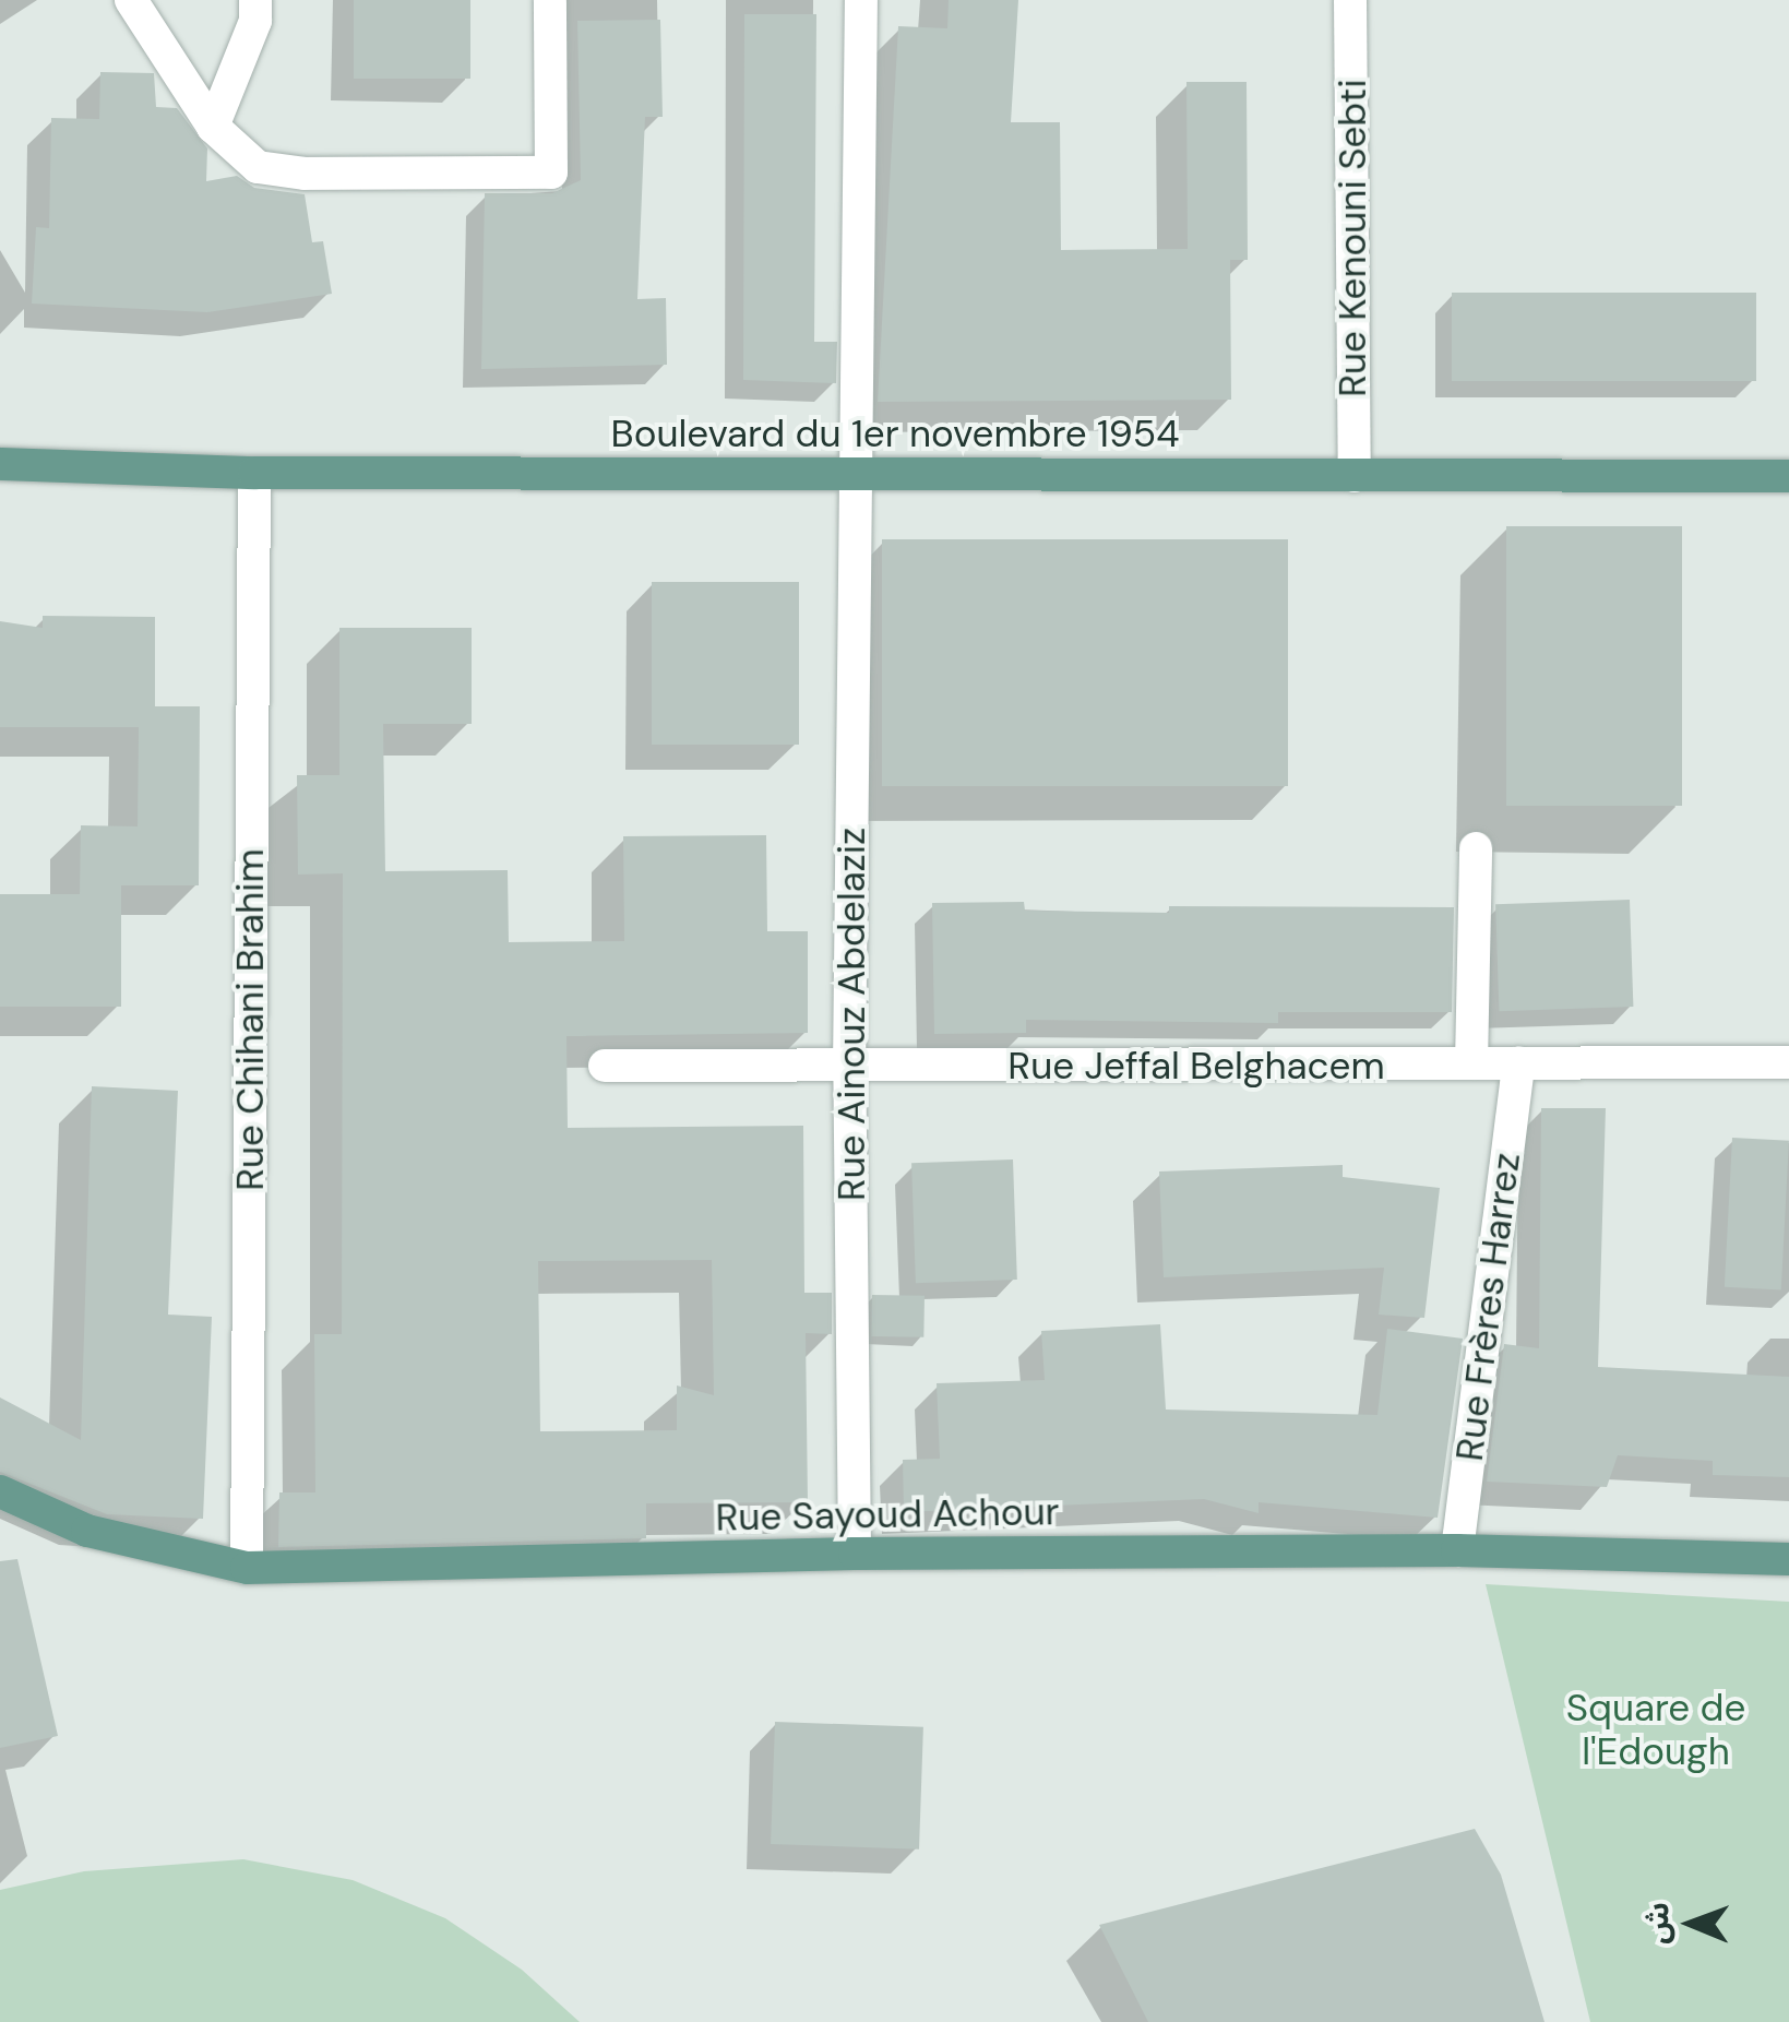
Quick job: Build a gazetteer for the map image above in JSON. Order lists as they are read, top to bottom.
{
  "streets": {
    "main road": ["Boulevard du 1er novembre 1954", "Rue Sayoud Achour"],
    "street": [
      "Rue Kenouni Sebti",
      "Rue Ainouz Abdelaziz",
      "Rue Chihani Brahim",
      "Rue Jeffal Belghacem",
      "Rue Frères Harrez"
    ]
  },
  "crossings": [
    ["Rue Kenouni Sebti", "Boulevard du 1er novembre 1954"],
    ["Boulevard du 1er novembre 1954", "Rue Ainouz Abdelaziz"],
    ["Boulevard du 1er novembre 1954", "Rue Chihani Brahim"],
    ["Rue Ainouz Abdelaziz", "Rue Jeffal Belghacem"],
    ["Rue Ainouz Abdelaziz", "Rue Sayoud Achour"],
    ["Rue Chihani Brahim", "Rue Sayoud Achour"],
    ["Rue Jeffal Belghacem", "Rue Frères Harrez"],
    ["Rue Frères Harrez", "Rue Sayoud Achour"]
  ],
  "parks": ["Square de l'Edough"],
  "north": "left"
}
